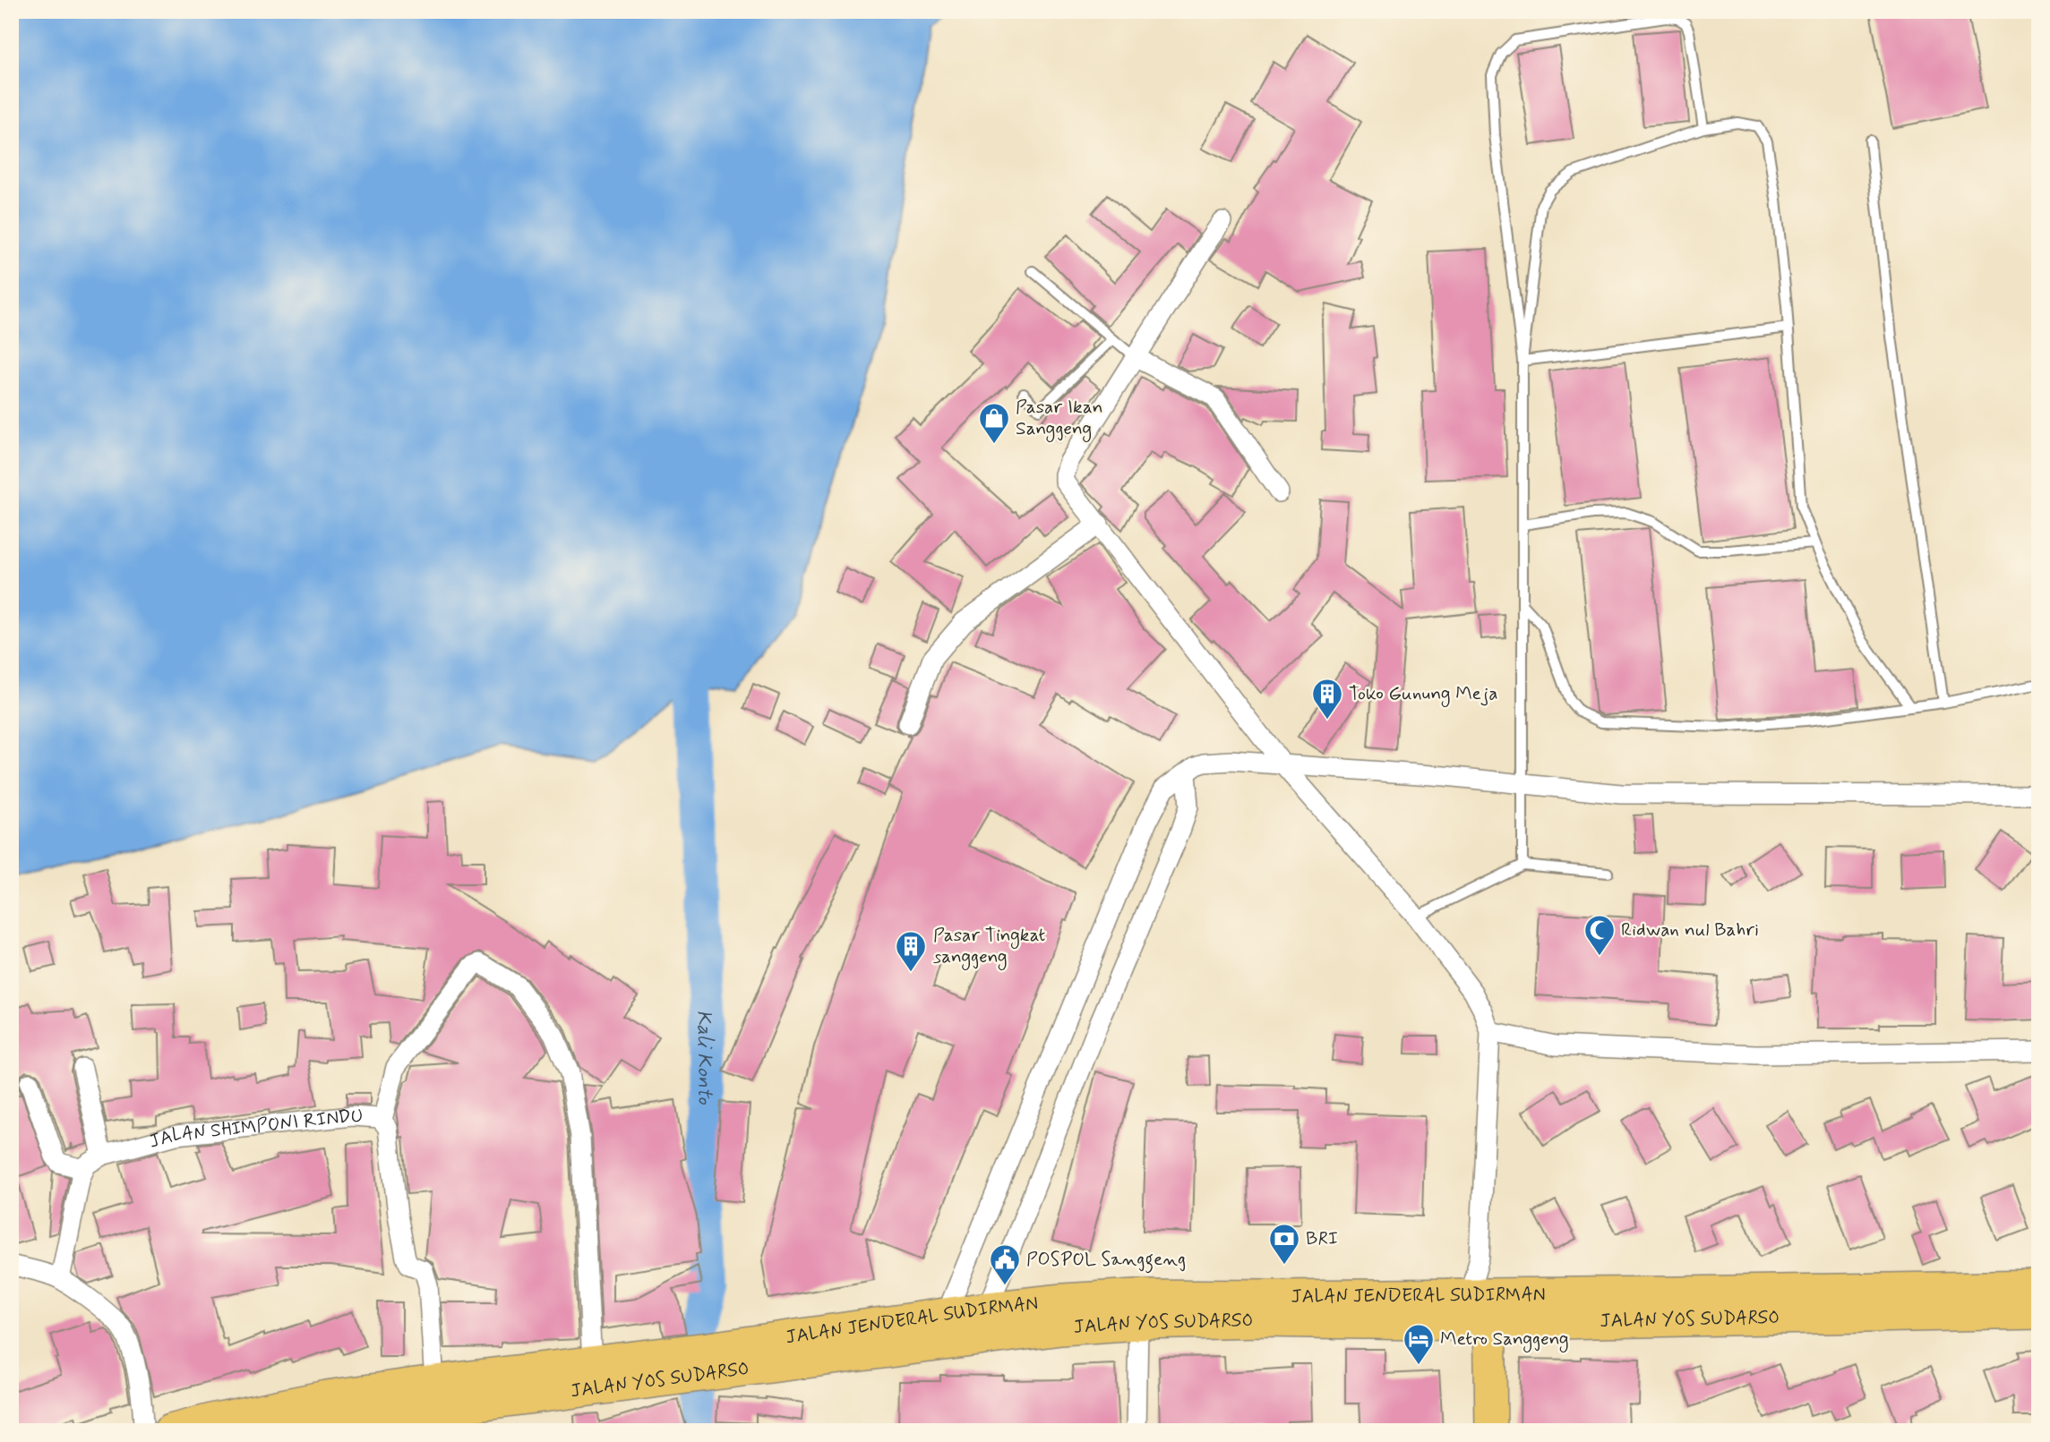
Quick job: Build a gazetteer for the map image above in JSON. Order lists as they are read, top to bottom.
{
  "streets": {
    "highway": ["JALAN JENDERAL SUDIRMAN", "JALAN YOS SUDARSO"],
    "street": ["JALAN SHIMPONI RINDU"]
  },
  "crossings": [
    ["JALAN SHIMPONI RINDU", "JALAN YOS SUDARSO"],
    ["JALAN JENDERAL SUDIRMAN", "JALAN YOS SUDARSO"]
  ],
  "water": ["Kali Konto"],
  "places": {
    "shop": ["Pasar Ikan Sanggeng"],
    "building": ["Toko Gunung Meja", "Pasar Tingkat sanggeng"],
    "mosque": ["Ridwan nul Bahri"],
    "bank": ["BRI"],
    "public building": ["POSPOL Sanggeng"],
    "hotel": ["Metro Sanggeng"]
  }
}
